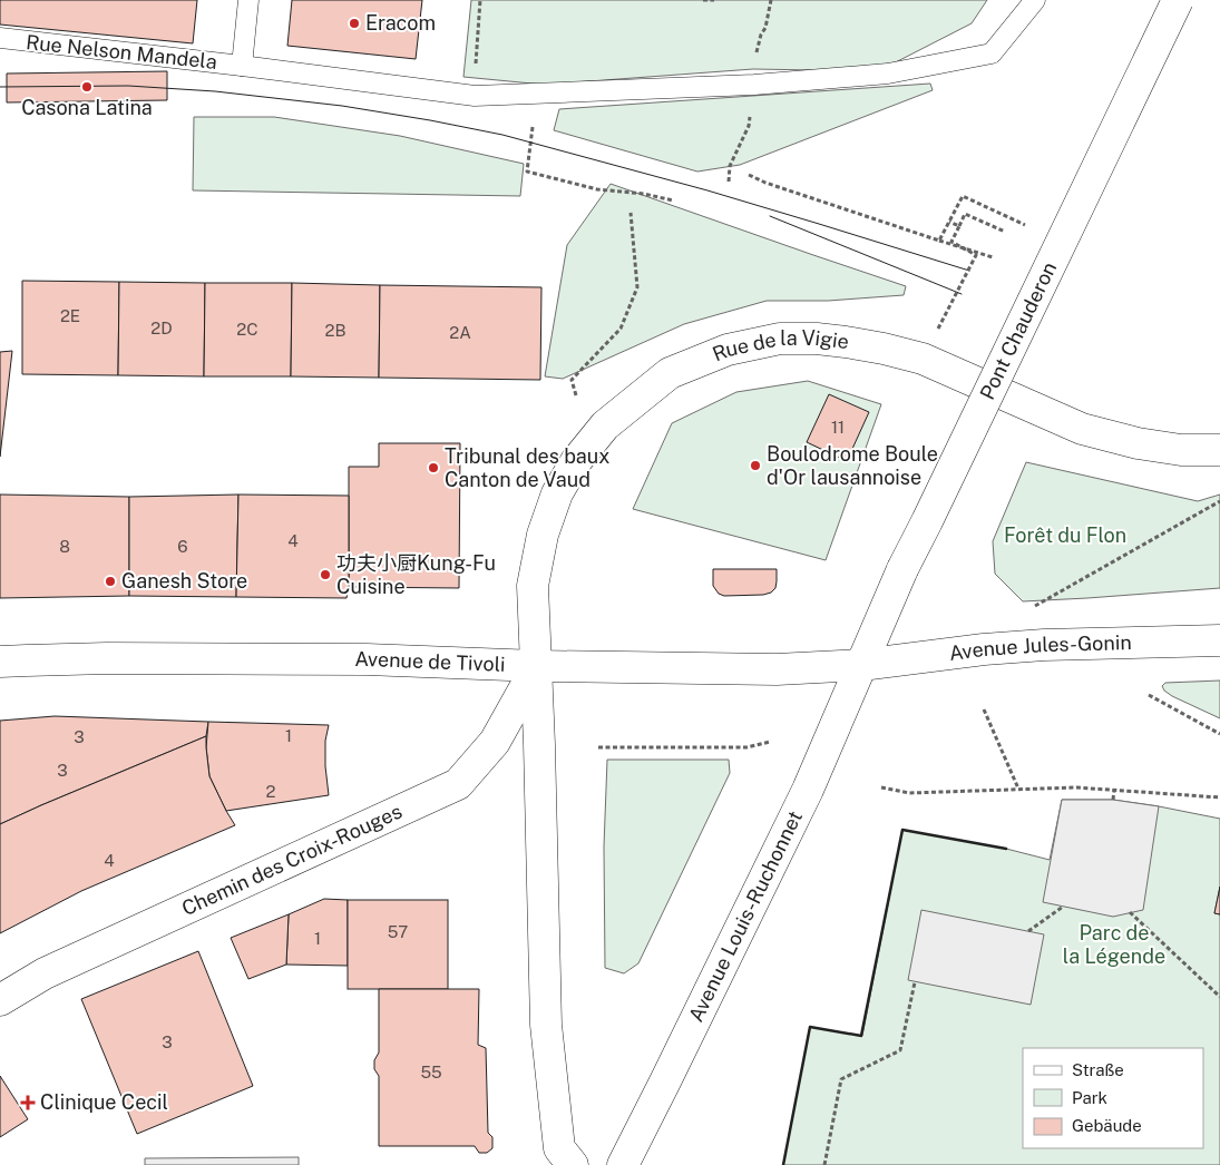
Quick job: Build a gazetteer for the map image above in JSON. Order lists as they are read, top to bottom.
{
  "streets": {
    "main road": [
      "Pont Chauderon",
      "Rue de la Vigie",
      "Avenue Jules-Gonin",
      "Avenue de Tivoli",
      "Chemin des Croix-Rouges",
      "Avenue Louis-Ruchonnet"
    ],
    "lane": ["Rue Nelson Mandela"]
  },
  "crossings": [
    ["Pont Chauderon", "Avenue Jules-Gonin"],
    ["Pont Chauderon", "Avenue de Tivoli"],
    ["Pont Chauderon", "Avenue Louis-Ruchonnet"],
    ["Rue de la Vigie", "Avenue de Tivoli"],
    ["Rue de la Vigie", "Chemin des Croix-Rouges"],
    ["Avenue Jules-Gonin", "Avenue de Tivoli"],
    ["Avenue Jules-Gonin", "Avenue Louis-Ruchonnet"],
    ["Avenue de Tivoli", "Chemin des Croix-Rouges"],
    ["Avenue de Tivoli", "Avenue Louis-Ruchonnet"]
  ],
  "parks": ["Forêt du Flon", "Parc de la Légende"],
  "places": {
    "other": [
      "Eracom",
      "Casona Latina",
      "Boulodrome Boule d'Or lausannoise",
      "Tribunal des baux Canton de Vaud",
      "功夫小厨Kung-Fu Cuisine",
      "Ganesh Store"
    ],
    "health": ["Clinique Cecil"]
  },
  "house_numbers": [
    "2E",
    "2D",
    "2C",
    "2B",
    "2A",
    "11",
    "4",
    "8",
    "6",
    "1",
    "3",
    "3",
    "2",
    "4",
    "57",
    "1",
    "3",
    "55"
  ],
  "legend": ["Straße", "Park", "Gebäude"]
}
